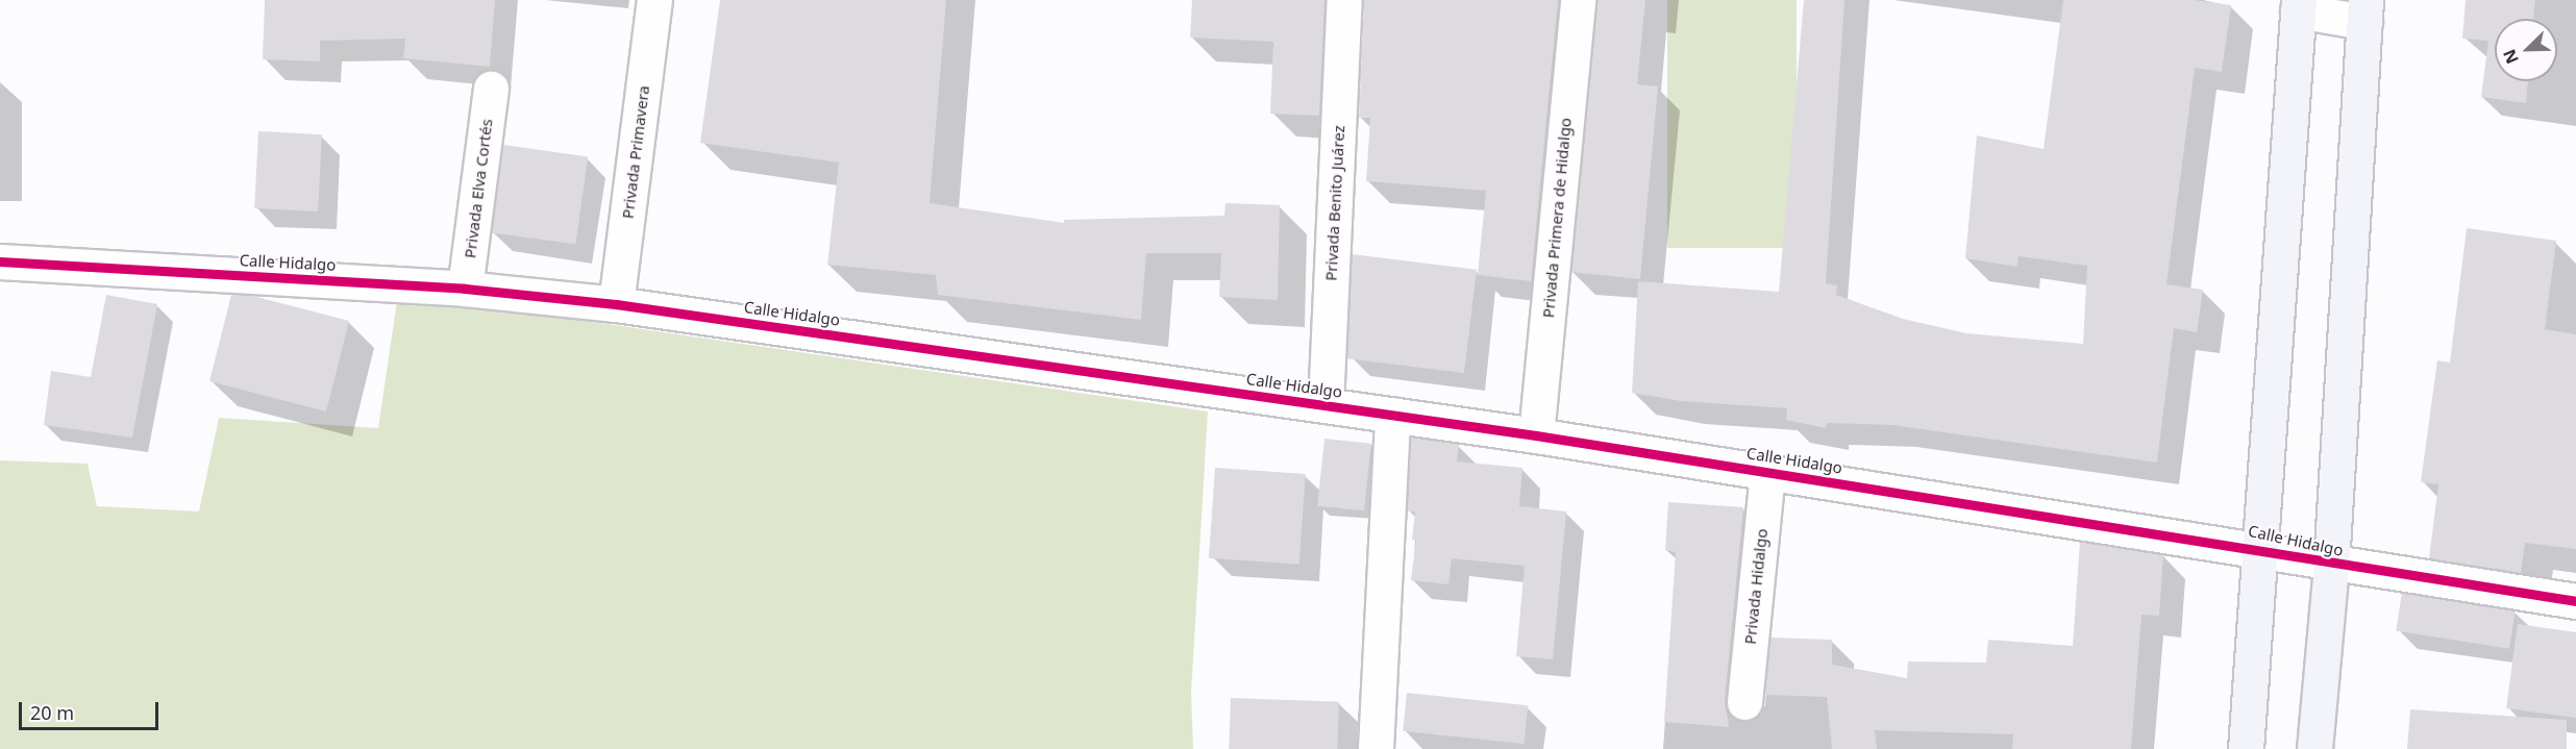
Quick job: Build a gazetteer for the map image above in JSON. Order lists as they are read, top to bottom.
{
  "streets": {
    "street": [
      "Privada Primavera",
      "Privada Elva Cortés",
      "Privada Benito Juárez",
      "Privada Primera de Hidalgo",
      "Calle Hidalgo",
      "Privada Hidalgo"
    ]
  },
  "crossings": [
    ["Privada Primavera", "Calle Hidalgo"],
    ["Privada Elva Cortés", "Calle Hidalgo"],
    ["Privada Benito Juárez", "Calle Hidalgo"],
    ["Privada Primera de Hidalgo", "Calle Hidalgo"],
    ["Calle Hidalgo", "Privada Hidalgo"]
  ],
  "scale_bar": "20 m",
  "north": "bottom left"
}
